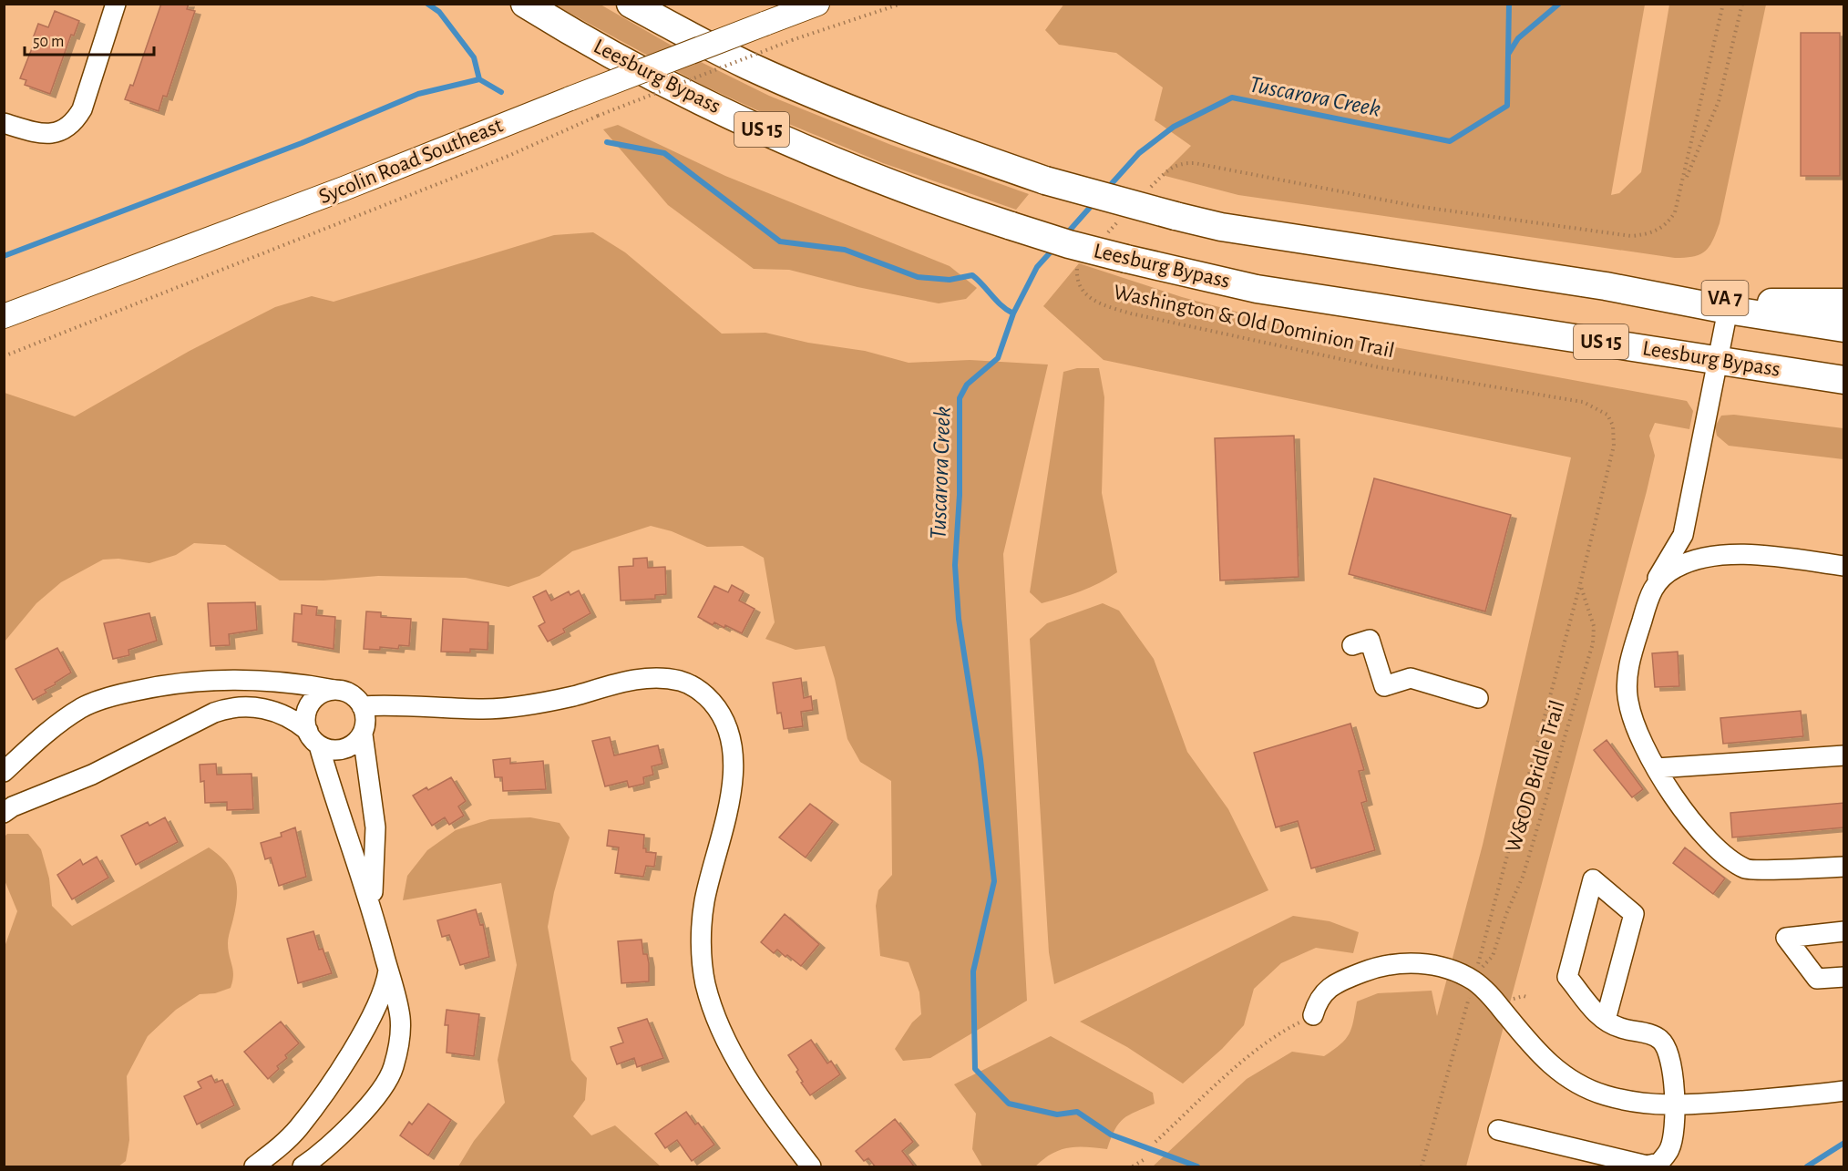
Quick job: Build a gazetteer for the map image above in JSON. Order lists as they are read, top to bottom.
{
  "streets": {
    "highway": ["Leesburg Bypass", "US 15", "VA 7"],
    "main road": ["Sycolin Road Southeast"],
    "path": ["Washington & Old Dominion Trail", "W&OD Bridle Trail"]
  },
  "crossings": [
    ["US 15", "VA 7"],
    ["Washington & Old Dominion Trail", "W&OD Bridle Trail"]
  ],
  "water": ["Tuscarora Creek"],
  "scale_bar": "50 m"
}
